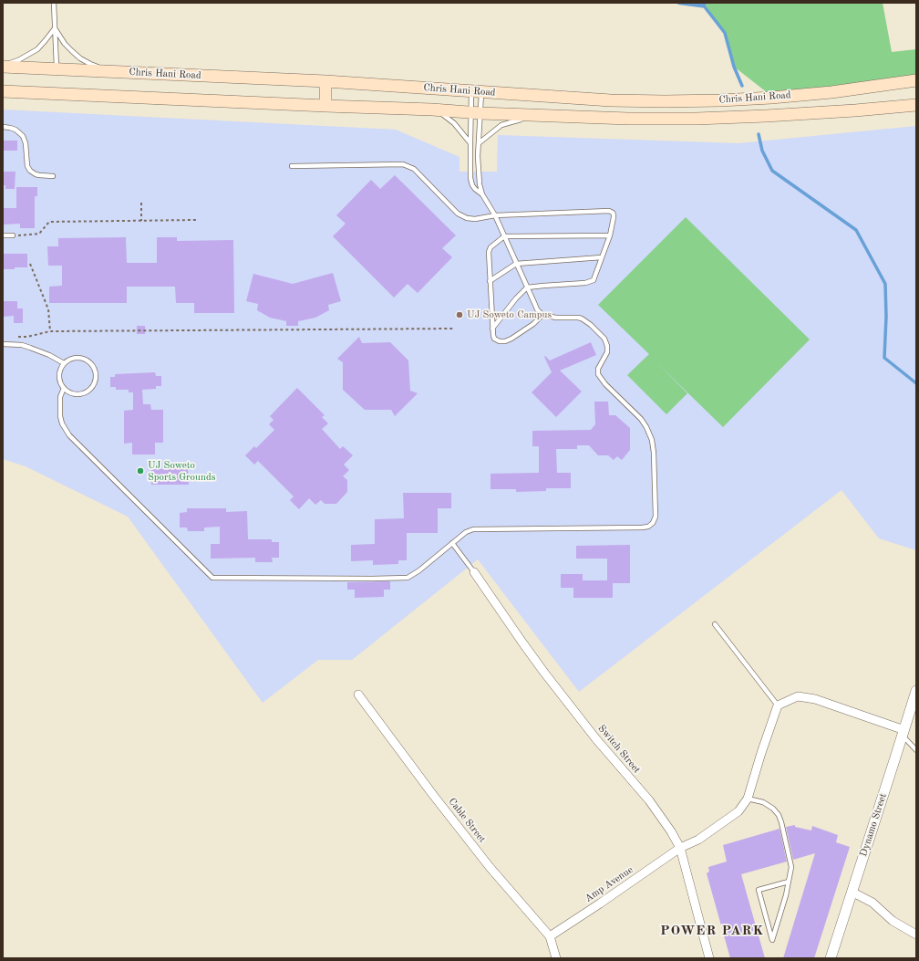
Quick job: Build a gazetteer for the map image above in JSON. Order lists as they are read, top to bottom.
{
  "streets": {
    "main road": ["Chris Hani Road"],
    "street": [
      "Switch Street",
      "Cable Street",
      "Dynamo Street",
      "Amp Avenue"
    ]
  },
  "crossings": [
    ["Switch Street", "Amp Avenue"],
    ["Cable Street", "Amp Avenue"]
  ],
  "districts": ["POWER PARK"],
  "places": ["UJ Soweto Campus", "UJ Soweto Sports Grounds"]
}
